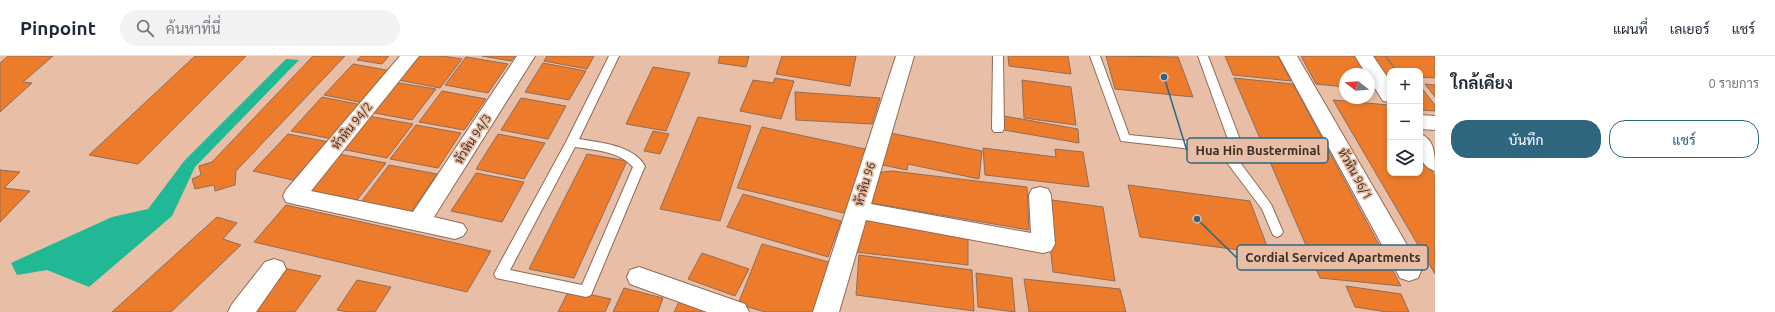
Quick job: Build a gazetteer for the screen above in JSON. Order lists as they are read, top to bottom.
{
  "streets": {
    "street": [
      "หัวหิน 94/2",
      "หัวหิน 94/3",
      "หัวหิน 96/1",
      "หัวหิน 96"
    ]
  },
  "crossings": [
    ["หัวหิน 94/2", "หัวหิน 94/3"]
  ],
  "places": ["Hua Hin Busterminal", "Cordial Serviced Apartments"],
  "north": "left",
  "page": {
    "header": "Pinpoint",
    "search": "ค้นหาที่นี่",
    "nav": ["แผนที่", "เลเยอร์", "แชร์"],
    "heading": ["ใกล้เคียง", "0 รายการ"],
    "map_buttons": ["+", "−"],
    "buttons": ["บันทึก", "แชร์"]
  }
}
